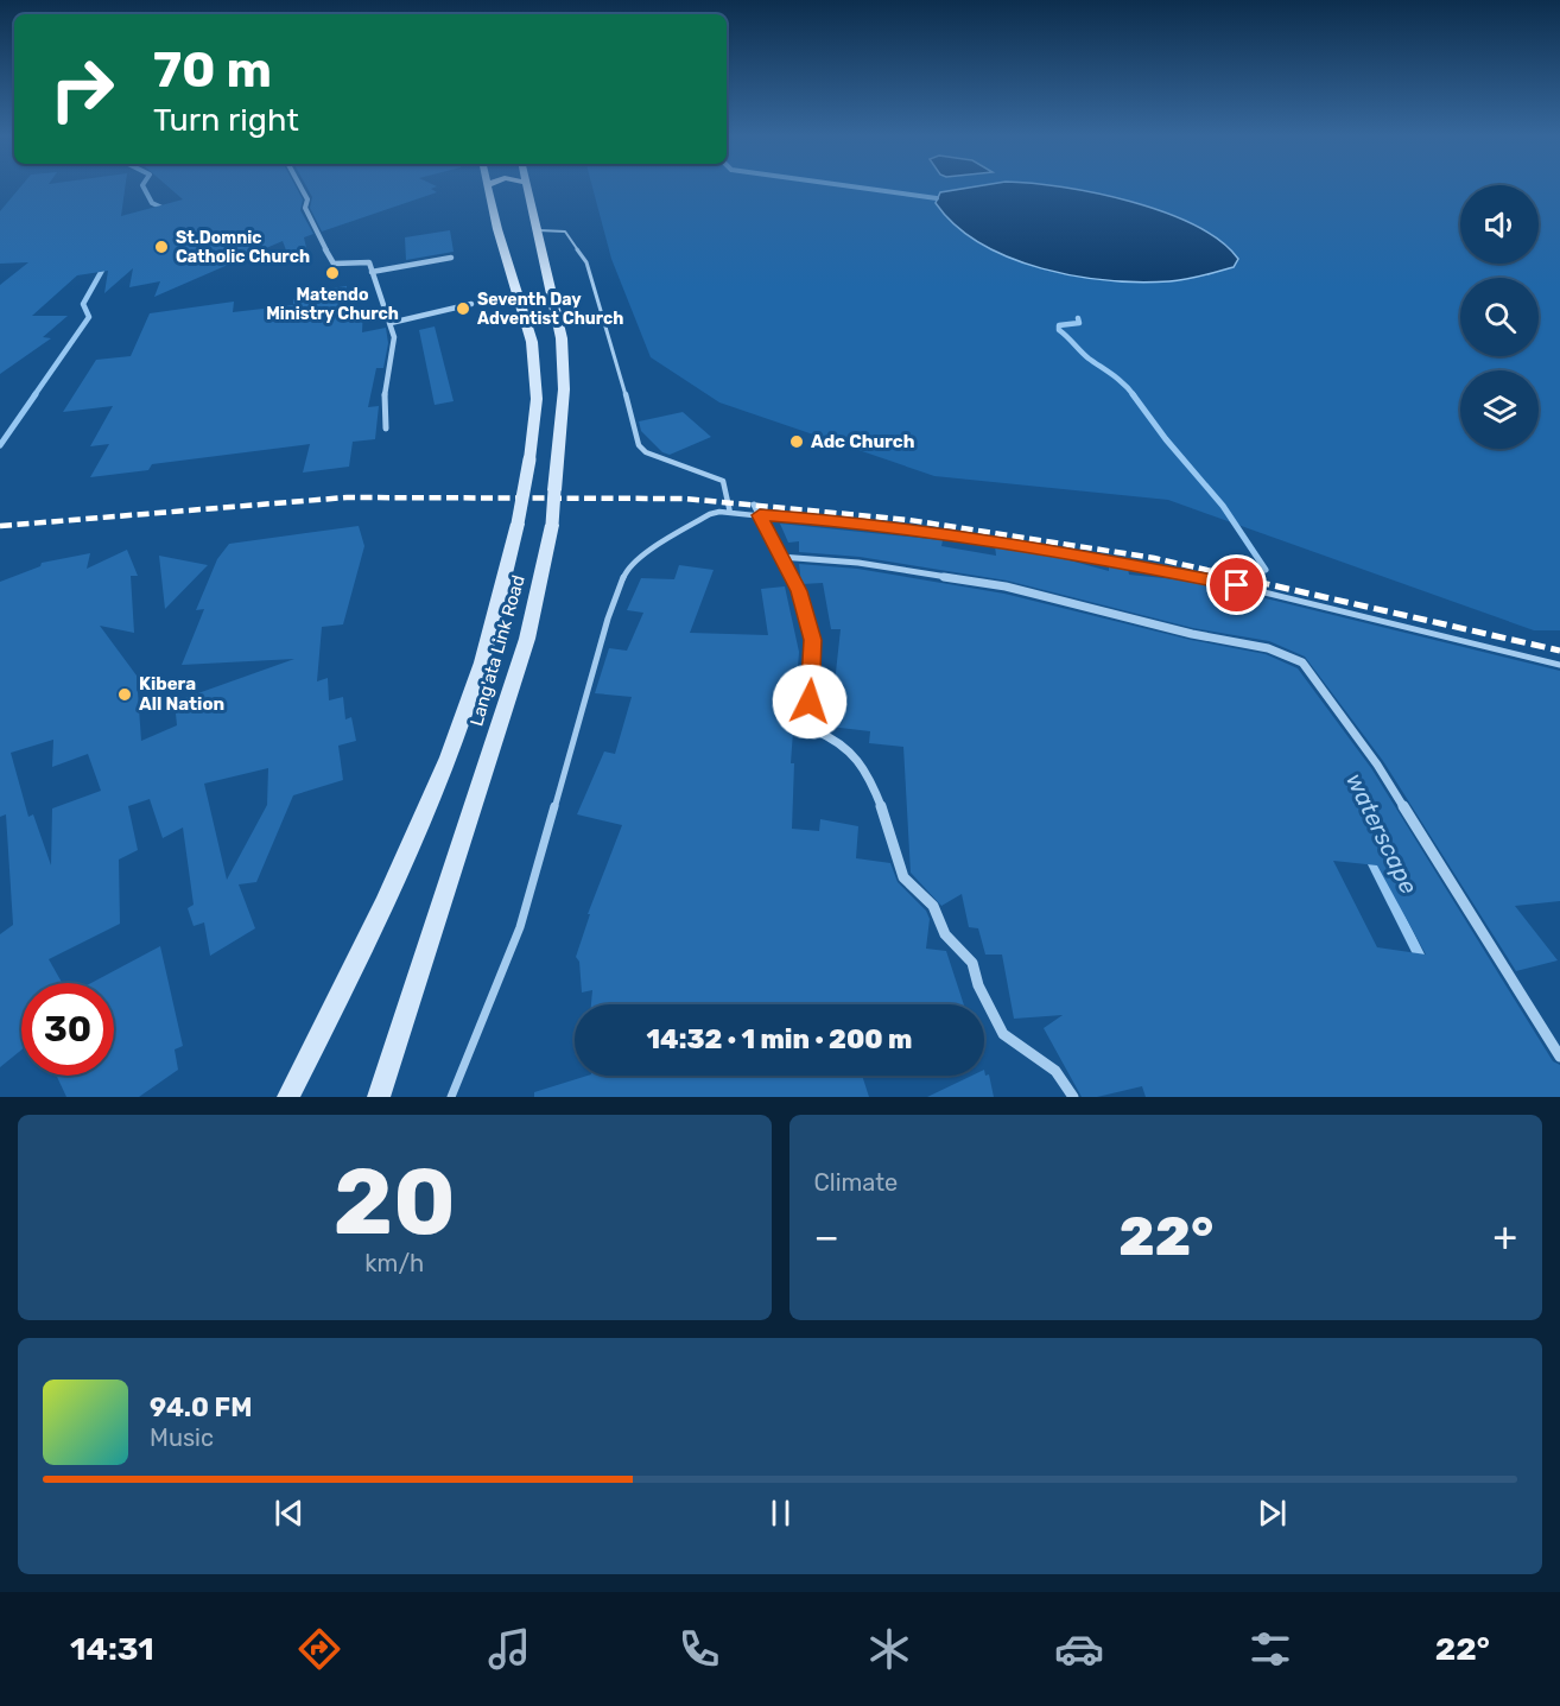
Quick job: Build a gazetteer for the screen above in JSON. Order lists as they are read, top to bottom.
{
  "streets": {
    "main road": ["Lang'ata Link Road"]
  },
  "water": ["waterscape"],
  "places": [
    "St.Domnic Catholic Church",
    "Matendo Ministry Church",
    "Seventh Day Adventist Church",
    "Adc Church",
    "Kibera All Nation"
  ],
  "page": {
    "turn": ["70 m", "Turn right"],
    "limit": "30",
    "trip": "14:32 · 1 min · 200 m",
    "tile": [
      ["20", "km/h"],
      "Climate"
    ],
    "heat": ["−", "22°", "+"],
    "song": ["94.0 FM", "Music"],
    "tabs": ["14:31", "22°"]
  }
}
